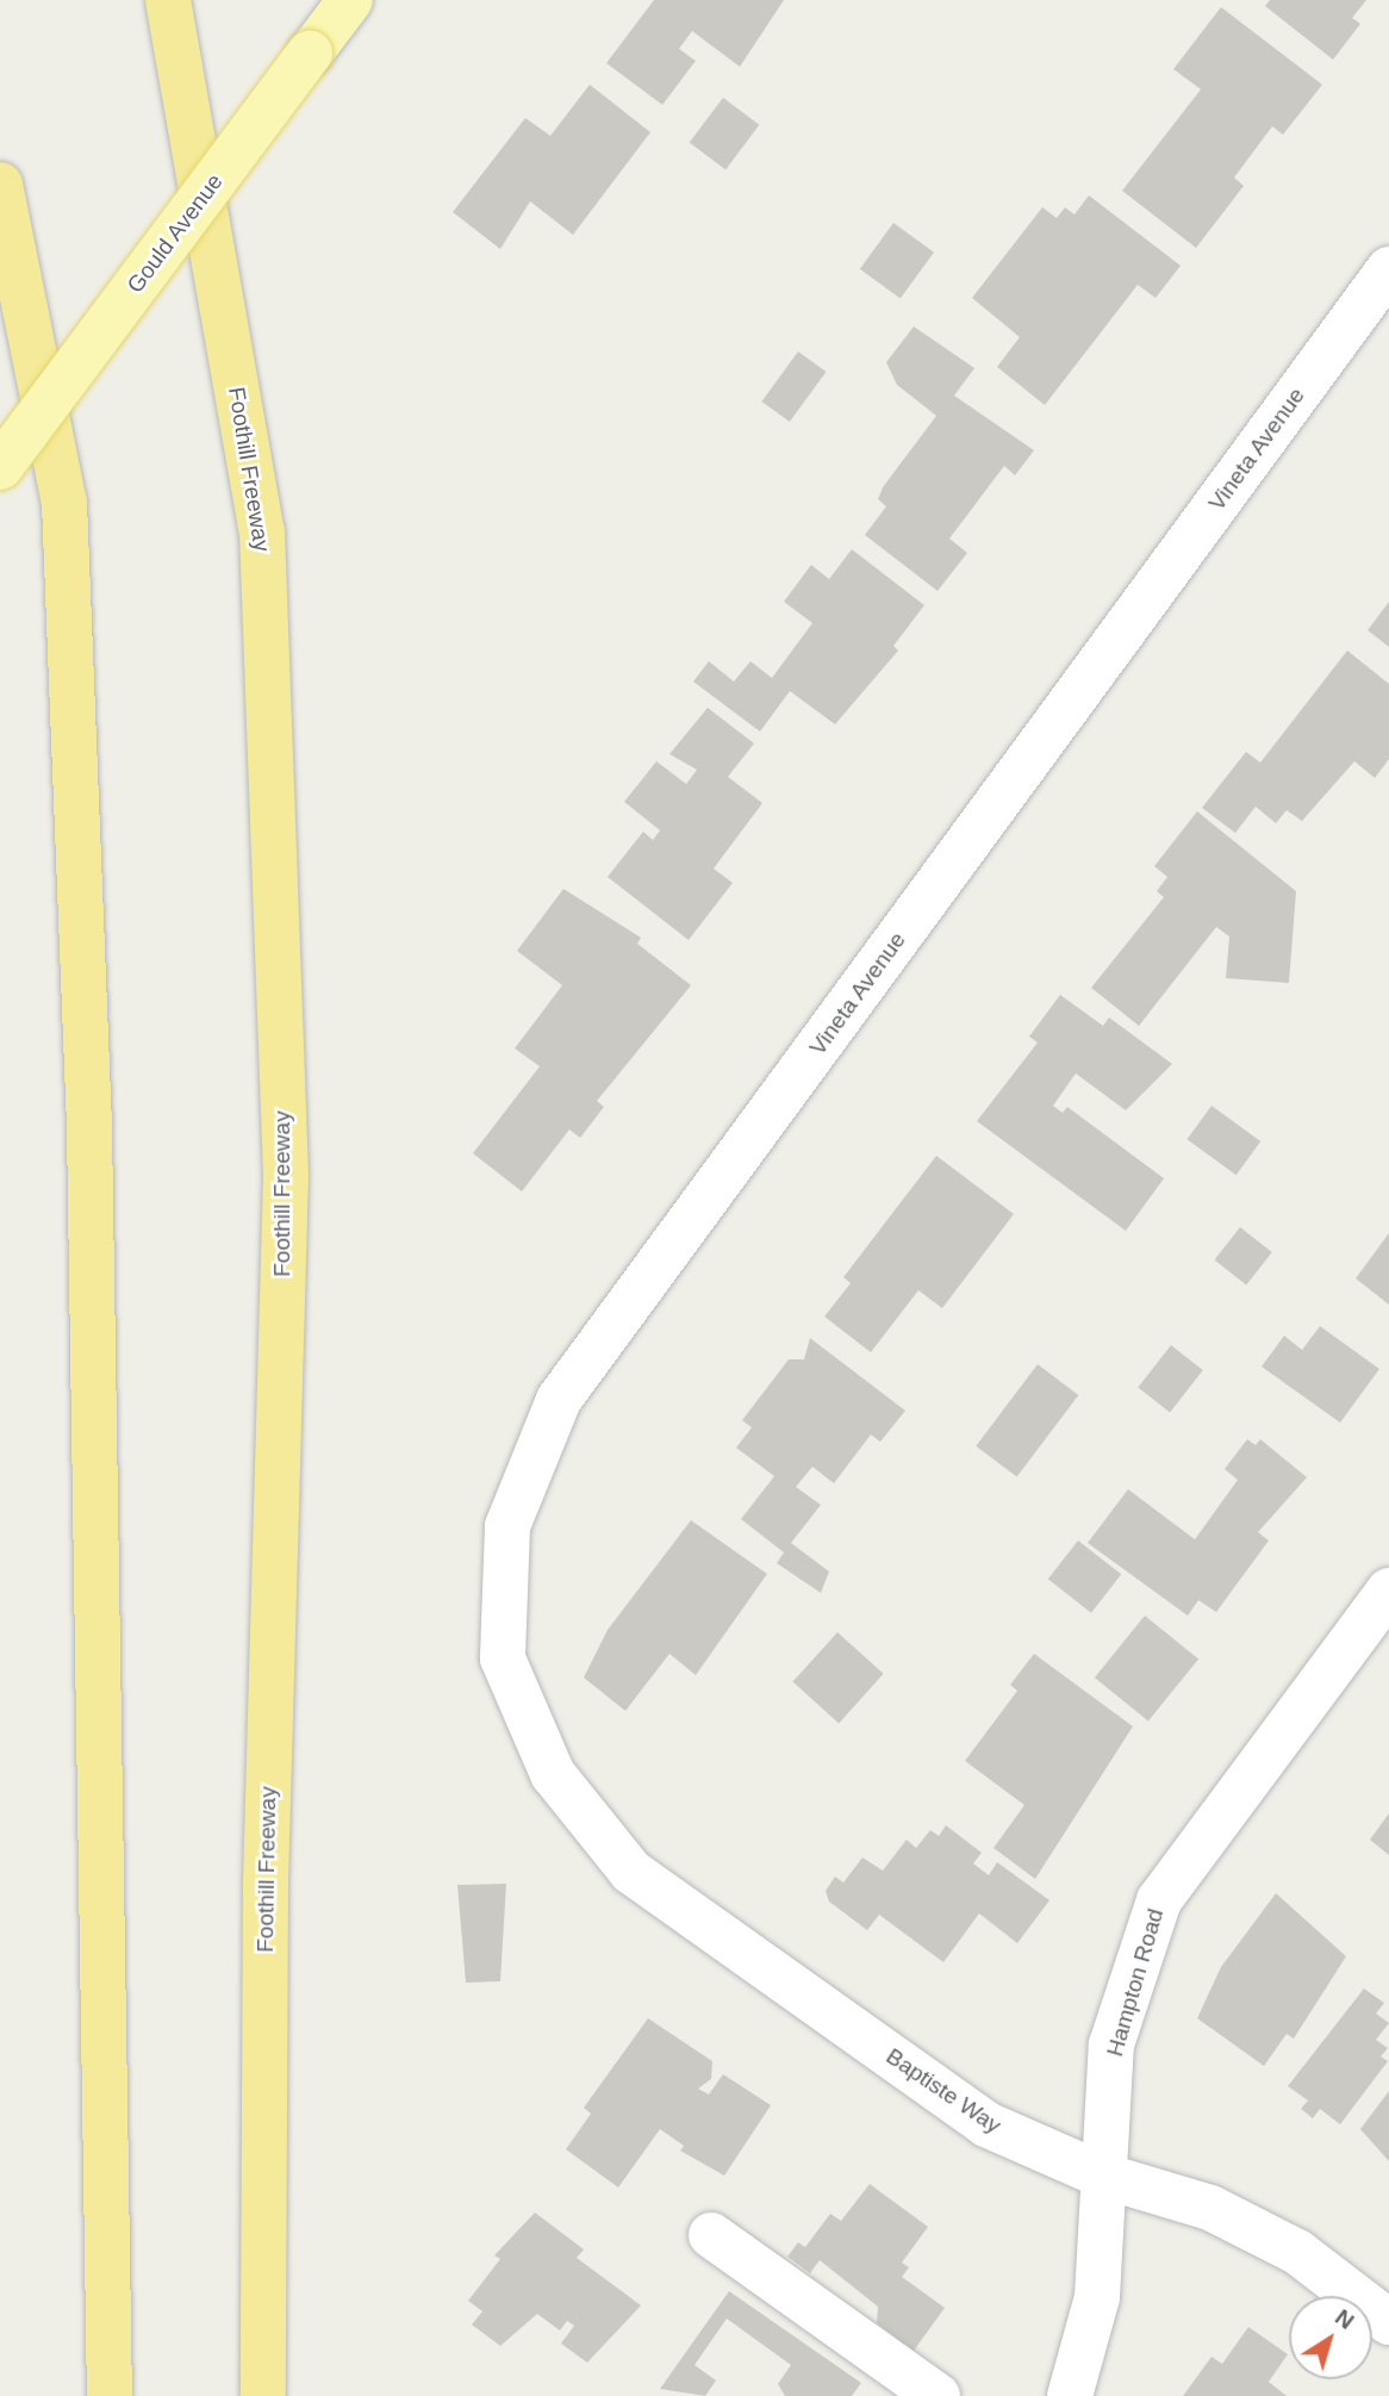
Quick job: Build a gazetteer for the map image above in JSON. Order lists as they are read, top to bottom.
{
  "streets": {
    "highway": ["Foothill Freeway"],
    "main road": ["Gould Avenue"],
    "street": ["Vineta Avenue", "Hampton Road", "Baptiste Way"]
  },
  "crossings": [
    ["Vineta Avenue", "Baptiste Way"],
    ["Hampton Road", "Baptiste Way"]
  ],
  "north": "top right"
}
